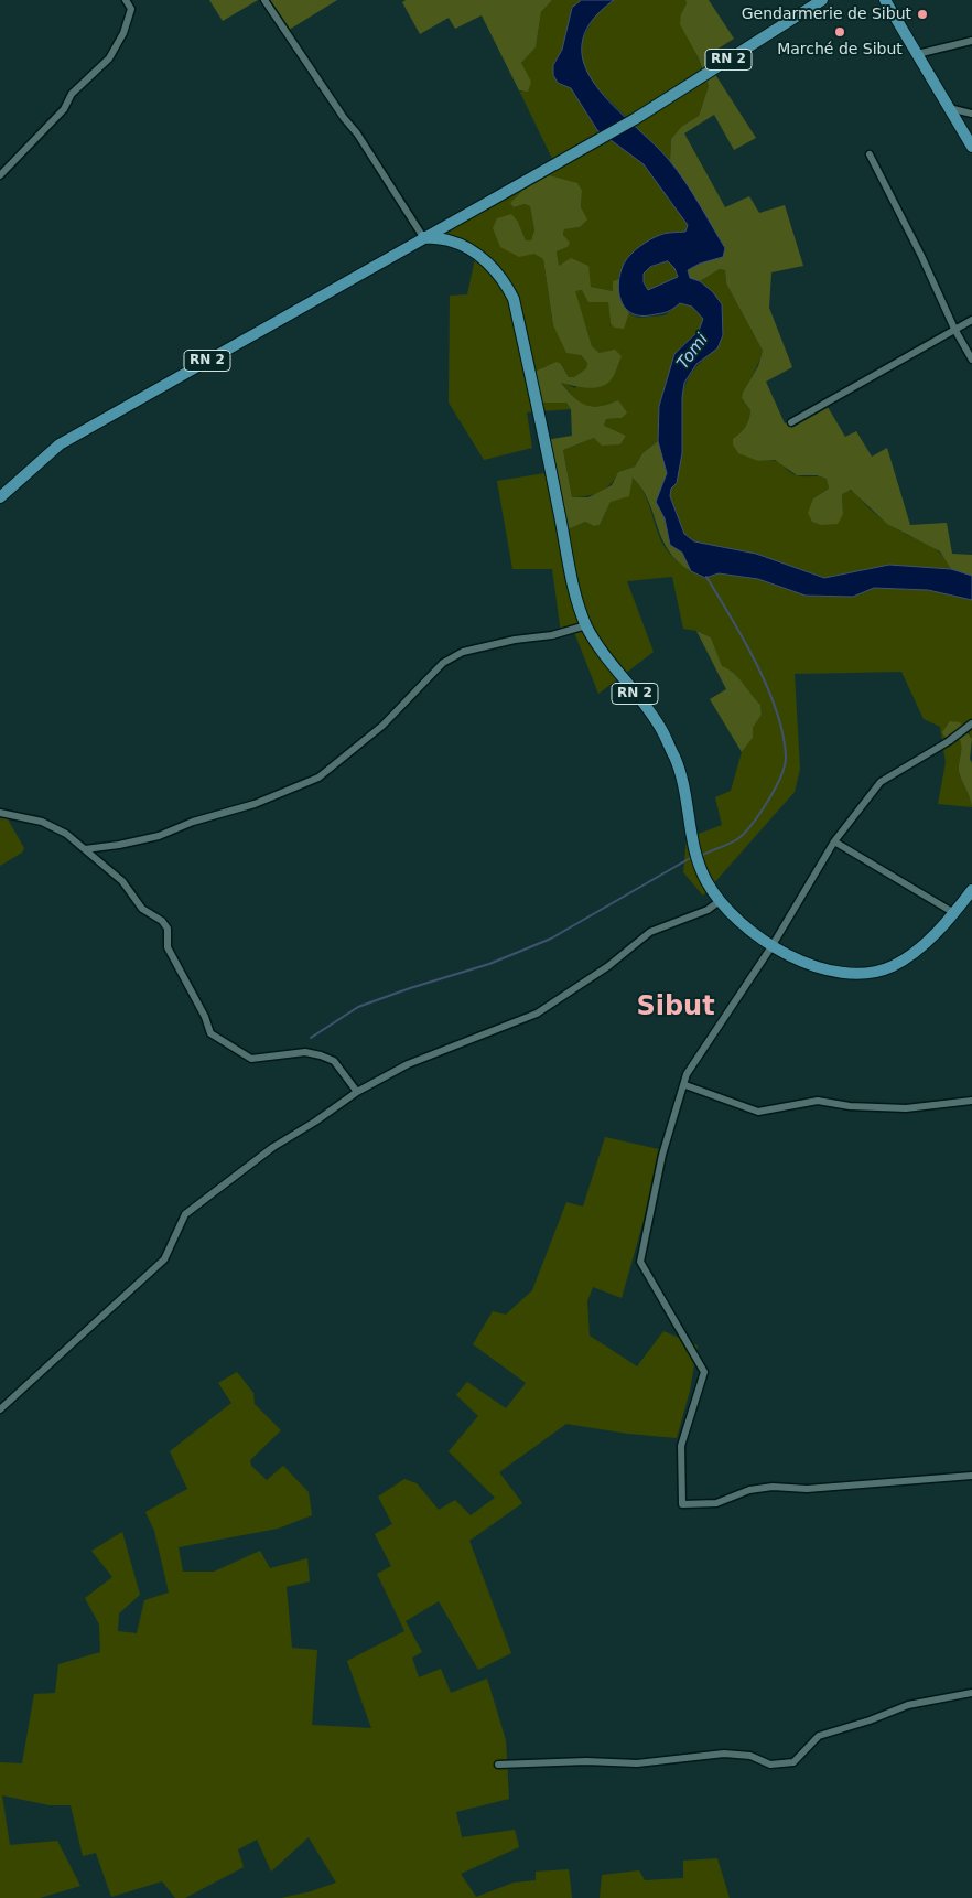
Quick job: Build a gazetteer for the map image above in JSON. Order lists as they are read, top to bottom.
{
  "streets": {
    "main road": ["RN 2"]
  },
  "districts": ["Sibut"],
  "water": ["Tomi"],
  "places": ["Gendarmerie de Sibut", "Marché de Sibut"]
}
